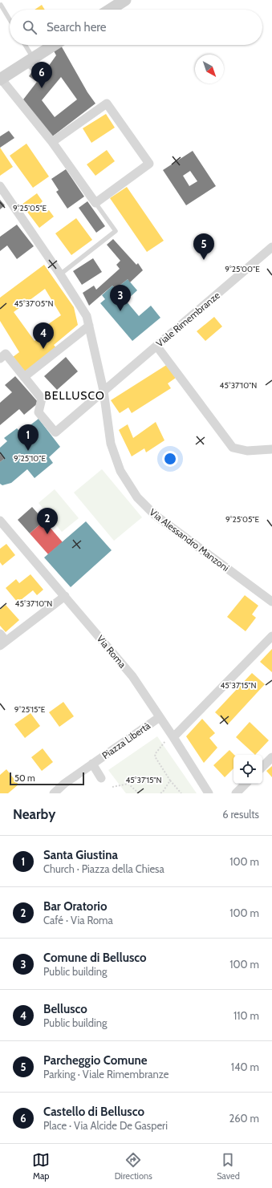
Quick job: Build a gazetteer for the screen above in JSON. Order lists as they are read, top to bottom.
{
  "streets": {
    "street": [
      "Viale Rimembranze",
      "Via Alessandro Manzoni",
      "Via Roma",
      "Piazza Libertà"
    ]
  },
  "crossings": [
    ["Viale Rimembranze", "Via Alessandro Manzoni"],
    ["Via Roma", "Piazza Libertà"]
  ],
  "districts": ["BELLUSCO"],
  "scale_bar": "50 m",
  "north": "bottom right",
  "page": {
    "search": "Search here",
    "pins": [
      "6",
      "5",
      "3",
      "4",
      "1",
      "2"
    ],
    "scale": "50 m",
    "heading": ["Nearby", "6 results"],
    "list": [
      {
        "mark": "1",
        "name": "Santa Giustina",
        "note": "Church · Piazza della Chiesa",
        "value": "100 m"
      },
      {
        "mark": "2",
        "name": "Bar Oratorio",
        "note": "Café · Via Roma",
        "value": "100 m"
      },
      {
        "mark": "3",
        "name": "Comune di Bellusco",
        "note": "Public building",
        "value": "100 m"
      },
      {
        "mark": "4",
        "name": "Bellusco",
        "note": "Public building",
        "value": "110 m"
      },
      {
        "mark": "5",
        "name": "Parcheggio Comune",
        "note": "Parking · Viale Rimembranze",
        "value": "140 m"
      },
      {
        "mark": "6",
        "name": "Castello di Bellusco",
        "note": "Place · Via Alcide De Gasperi",
        "value": "260 m"
      }
    ],
    "nav": ["Map", "Directions", "Saved"]
  },
  "coordinates": [
    "9°25'05\"E",
    "9°25'00\"E",
    "45°37'05\"N",
    "45°37'10\"N",
    "9°25'10\"E",
    "45°37'15\"N",
    "9°25'15\"E"
  ]
}
